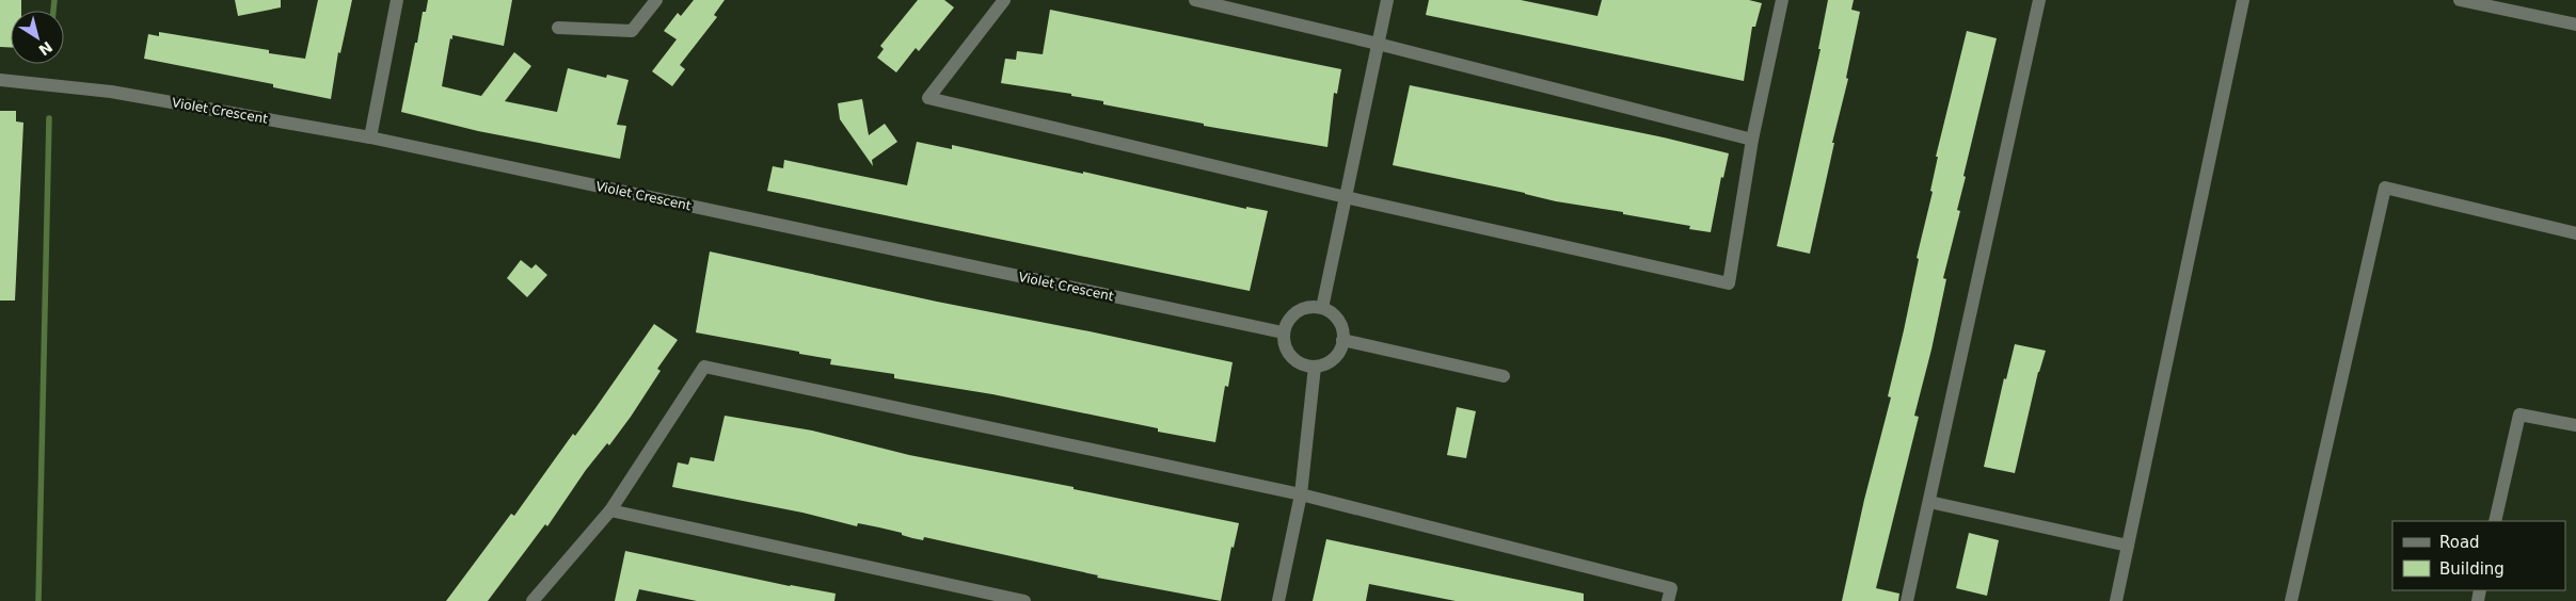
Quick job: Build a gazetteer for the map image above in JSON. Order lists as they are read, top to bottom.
{
  "streets": {
    "street": ["Violet Crescent"]
  },
  "legend": ["Road", "Building"],
  "north": "bottom right"
}
